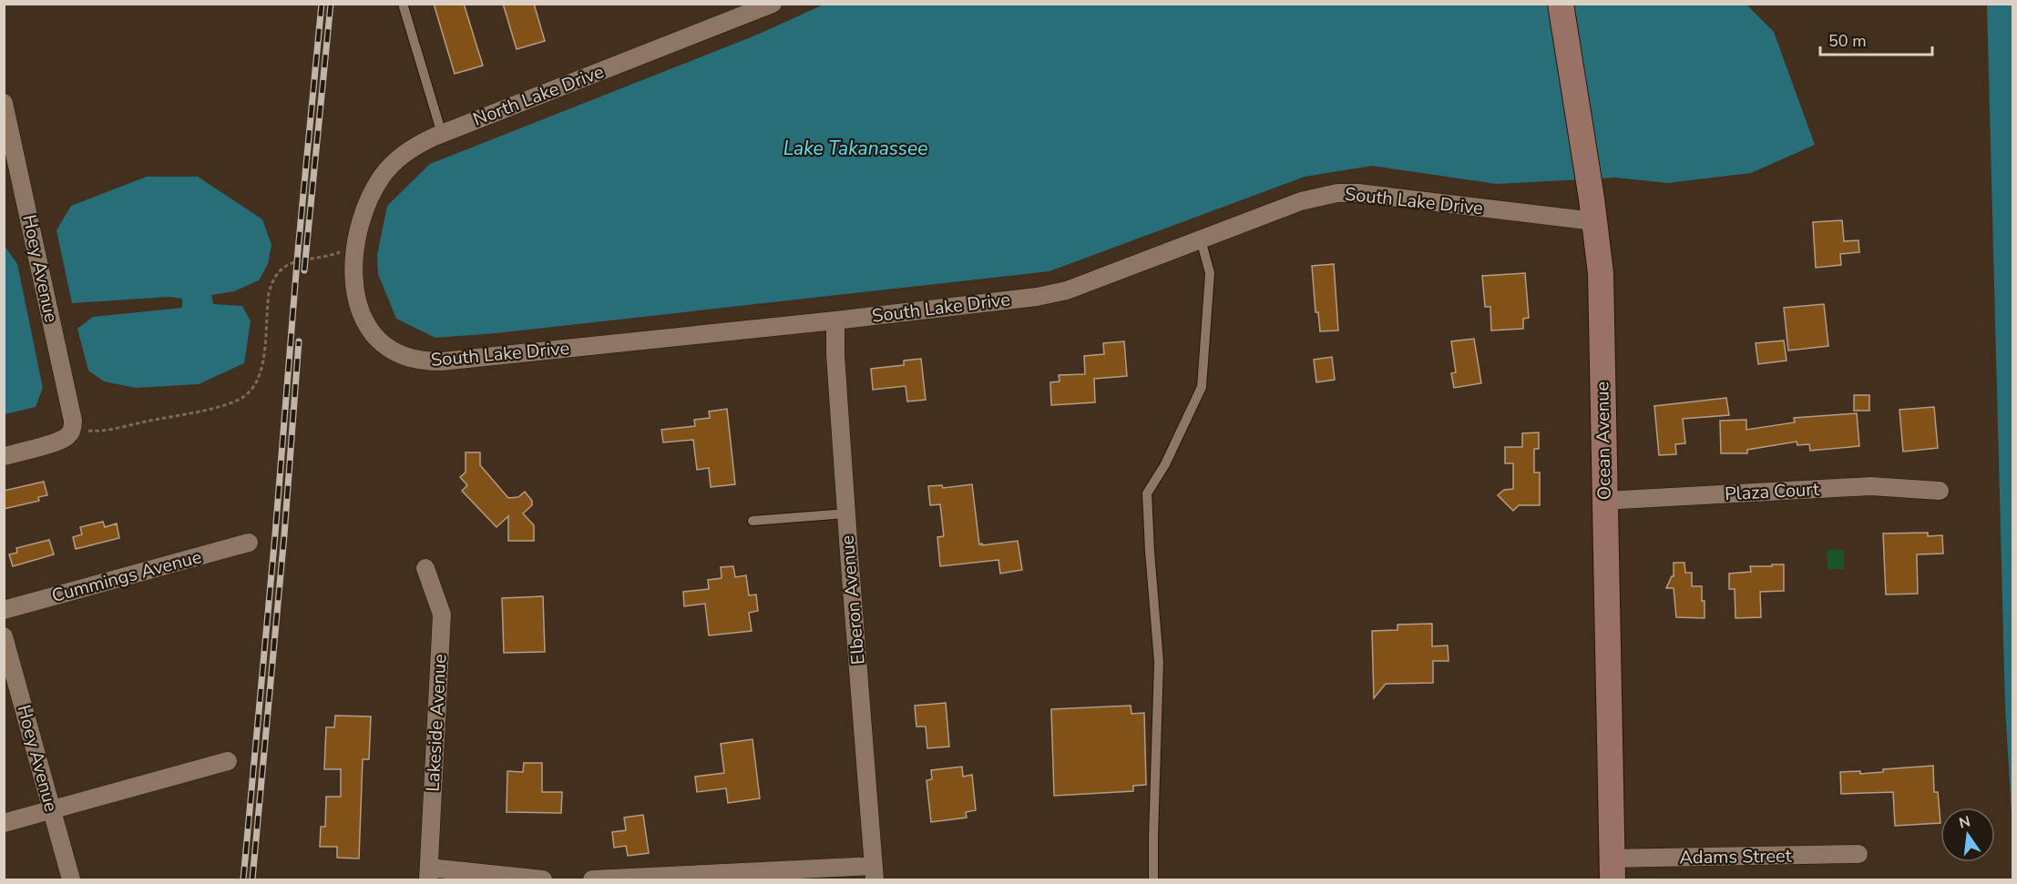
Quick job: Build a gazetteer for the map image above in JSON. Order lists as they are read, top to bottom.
{
  "streets": {
    "street": [
      "North Lake Drive",
      "South Lake Drive",
      "Hoey Avenue",
      "Ocean Avenue",
      "Plaza Court",
      "Cummings Avenue",
      "Elberon Avenue",
      "Lakeside Avenue",
      "Adams Street"
    ]
  },
  "crossings": [
    ["North Lake Drive", "South Lake Drive"],
    ["South Lake Drive", "Ocean Avenue"],
    ["South Lake Drive", "Elberon Avenue"],
    ["Ocean Avenue", "Plaza Court"],
    ["Ocean Avenue", "Adams Street"]
  ],
  "water": ["Lake Takanassee"],
  "scale_bar": "50 m",
  "north": "top"
}
